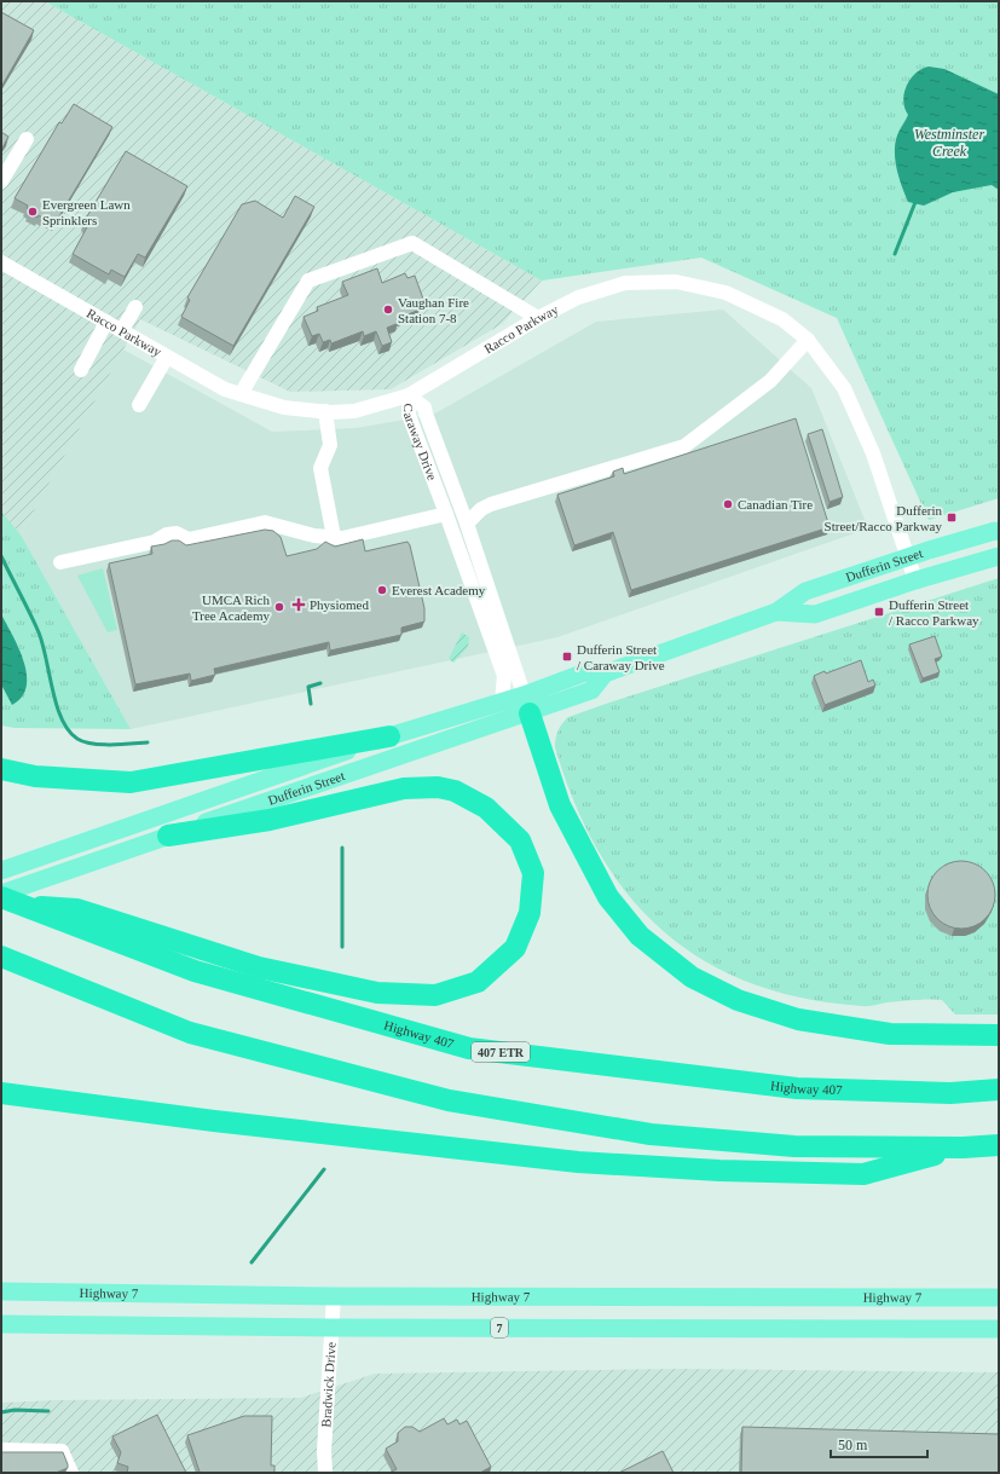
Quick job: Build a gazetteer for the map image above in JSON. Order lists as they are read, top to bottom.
{
  "streets": {
    "highway": ["Highway 407", "407 ETR"],
    "main road": ["Dufferin Street", "Highway 7", "7"],
    "street": ["Racco Parkway", "Caraway Drive", "Bradwick Drive"]
  },
  "crossings": [
    ["Racco Parkway", "Caraway Drive"],
    ["Racco Parkway", "Dufferin Street"],
    ["Caraway Drive", "Dufferin Street"],
    ["Highway 7", "Bradwick Drive"],
    ["7", "Bradwick Drive"]
  ],
  "water": ["Westminster Creek"],
  "places": {
    "other": [
      "Evergreen Lawn Sprinklers",
      "Vaughan Fire Station 7-8",
      "Canadian Tire",
      "Everest Academy",
      "UMCA Rich Tree Academy"
    ],
    "transit": ["Dufferin Street/Racco Parkway", "Dufferin Street / Racco Parkway", "Dufferin Street / Caraway Drive"],
    "health": ["Physiomed"]
  },
  "scale_bar": "50 m"
}
